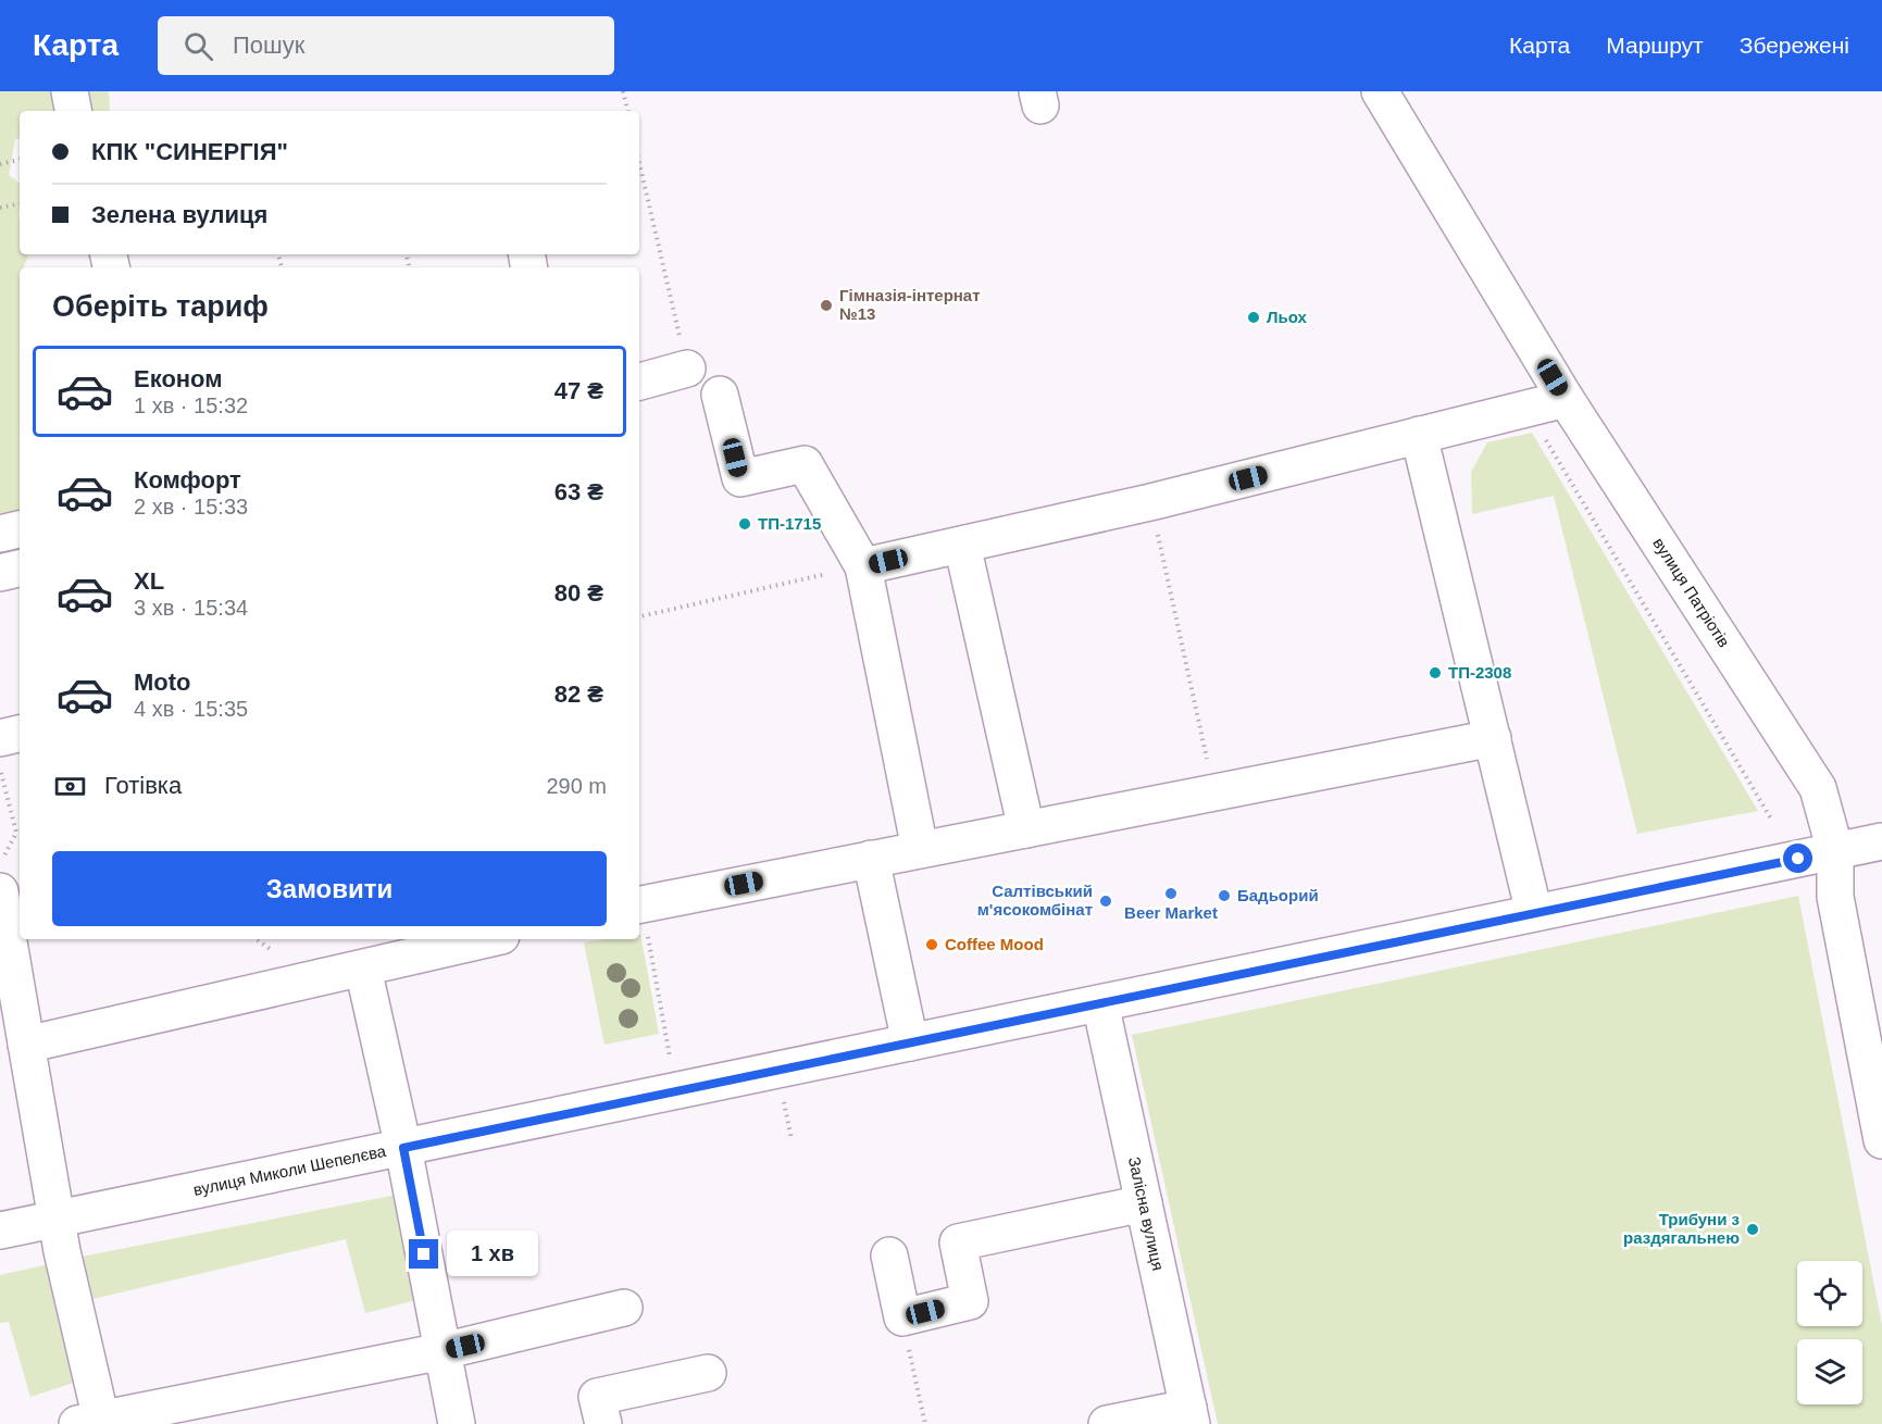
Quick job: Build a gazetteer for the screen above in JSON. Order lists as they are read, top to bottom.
{
  "streets": {
    "street": ["вулиця Патріотів", "вулиця Миколи Шепелєва", "Залісна вулиця"]
  },
  "crossings": [
    ["вулиця Патріотів", "вулиця Миколи Шепелєва"],
    ["вулиця Миколи Шепелєва", "Залісна вулиця"]
  ],
  "places": [
    "Гімназія-інтернат №13",
    "Льох",
    "ТП-1715",
    "ТП-2308",
    "Beer Market",
    "Бадьорий",
    "Салтівський м'ясокомбінат",
    "Coffee Mood",
    "Трибуни з раздягальнею"
  ],
  "page": {
    "header": "Карта",
    "search": "Пошук",
    "nav": ["Карта", "Маршрут", "Збережені"],
    "banner": ["КПК \"СИНЕРГІЯ\"", "Зелена вулиця"],
    "heading": "Оберіть тариф",
    "list": [
      {
        "name": "Економ",
        "note": "1 хв · 15:32",
        "value": "47 ₴"
      },
      {
        "name": "Комфорт",
        "note": "2 хв · 15:33",
        "value": "63 ₴"
      },
      {
        "name": "XL",
        "note": "3 хв · 15:34",
        "value": "80 ₴"
      },
      {
        "name": "Moto",
        "note": "4 хв · 15:35",
        "value": "82 ₴"
      }
    ],
    "pay": ["Готівка", "290 m"],
    "buttons": "Замовити",
    "bubble": "1 хв"
  }
}
